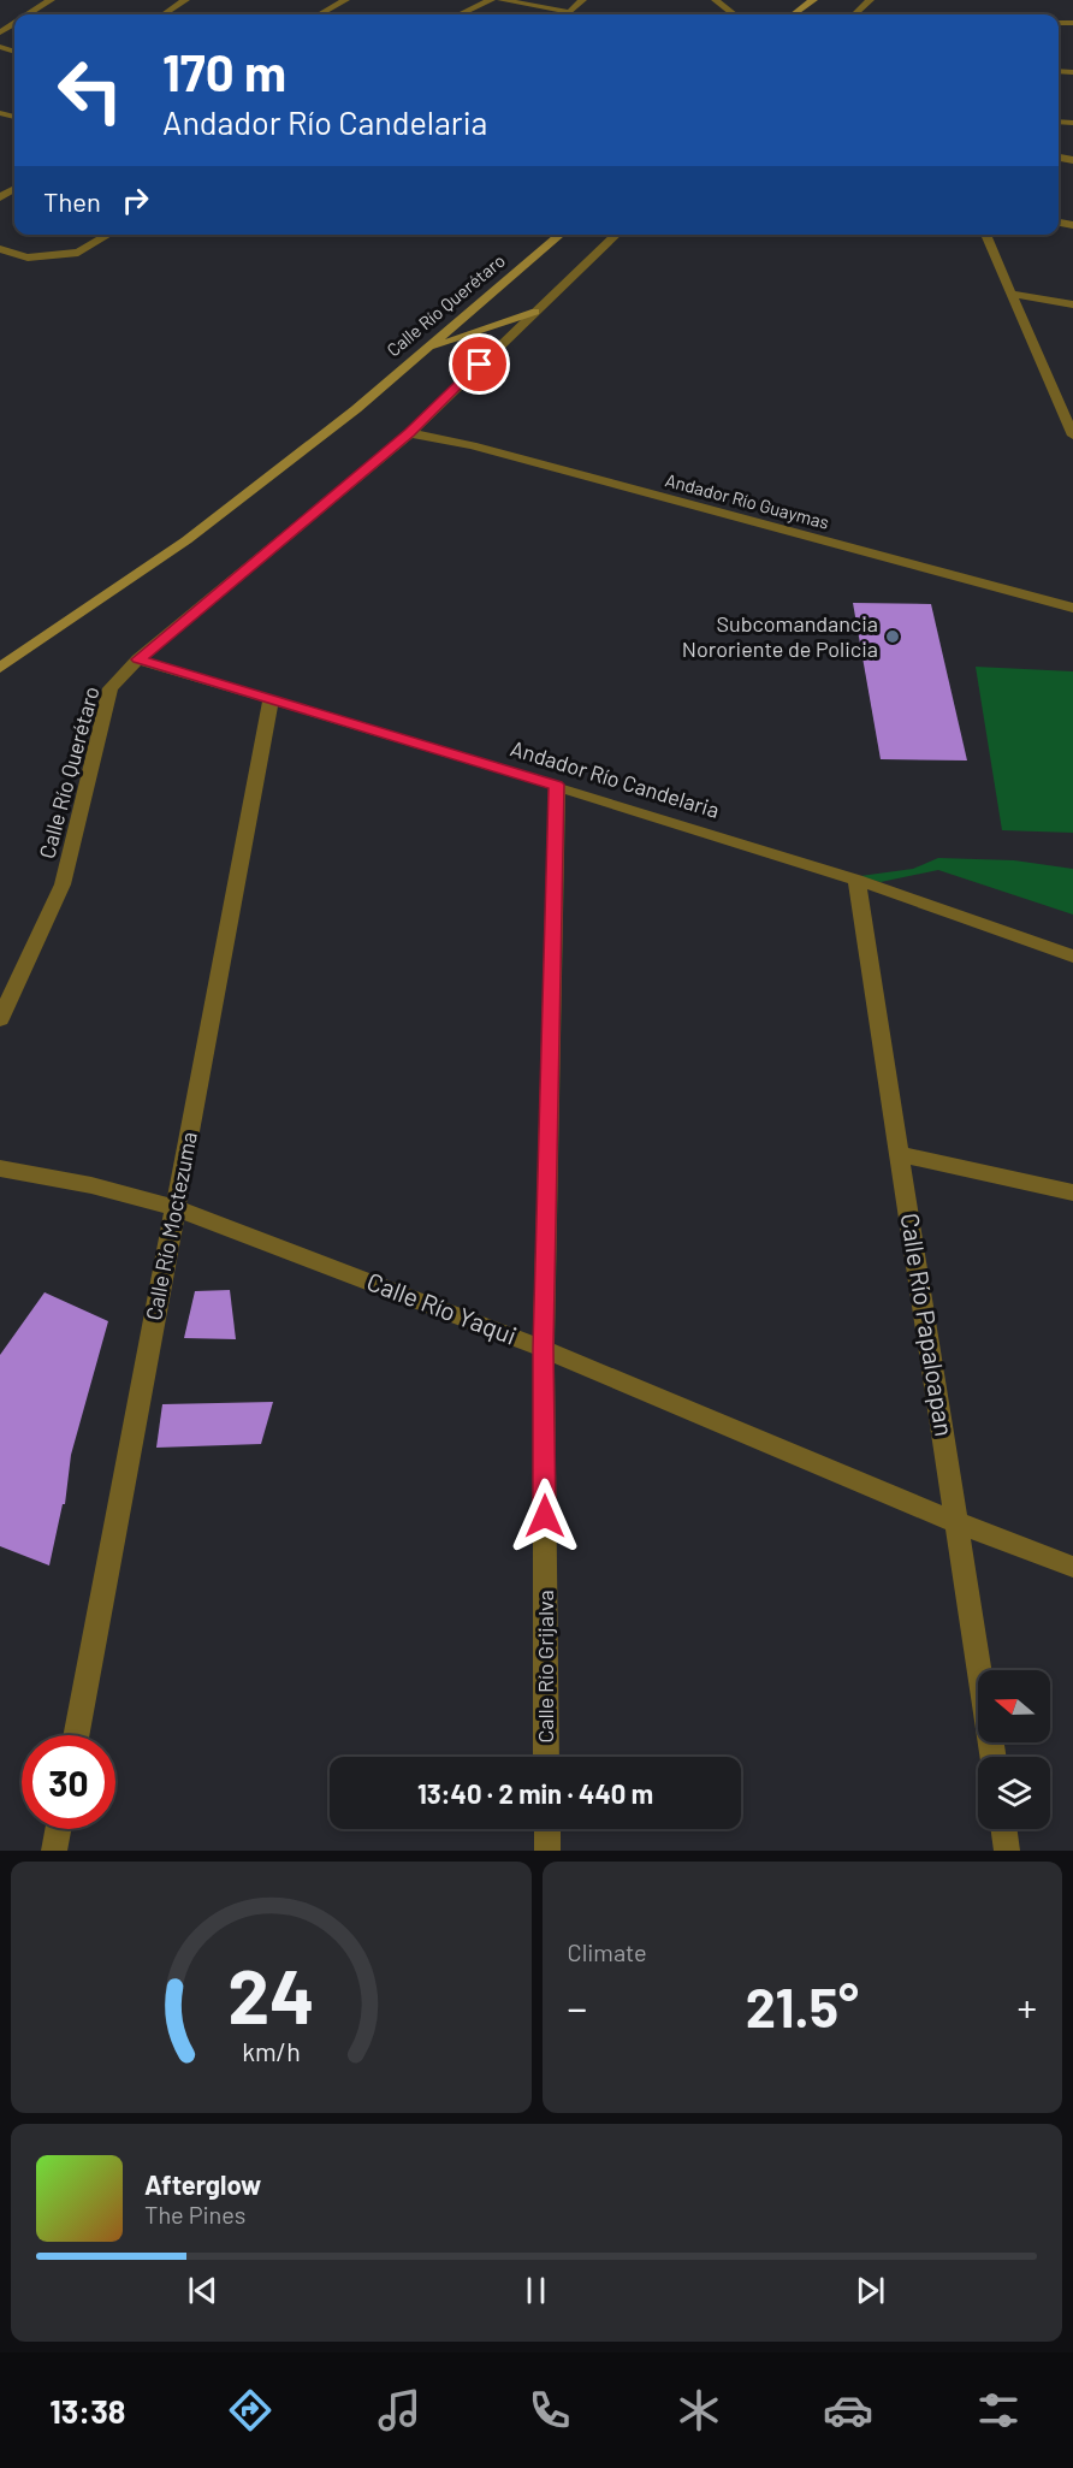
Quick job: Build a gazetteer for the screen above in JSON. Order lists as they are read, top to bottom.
{
  "streets": {
    "main road": ["Calle Río Querétaro"],
    "street": [
      "Andador Río Guaymas",
      "Andador Río Candelaria",
      "Calle Río Moctezuma",
      "Calle Río Yaqui",
      "Calle Río Papaloapan",
      "Calle Río Grijalva"
    ]
  },
  "crossings": [
    ["Calle Río Querétaro", "Andador Río Guaymas"],
    ["Calle Río Querétaro", "Andador Río Candelaria"],
    ["Andador Río Candelaria", "Calle Río Moctezuma"],
    ["Andador Río Candelaria", "Calle Río Papaloapan"],
    ["Andador Río Candelaria", "Calle Río Grijalva"],
    ["Calle Río Moctezuma", "Calle Río Yaqui"],
    ["Calle Río Yaqui", "Calle Río Papaloapan"],
    ["Calle Río Yaqui", "Calle Río Grijalva"]
  ],
  "places": ["Subcomandancia Nororiente de Policia"],
  "north": "left",
  "page": {
    "turn": ["170 m", "Andador Río Candelaria"],
    "then": "Then",
    "limit": "30",
    "trip": "13:40 · 2 min · 440 m",
    "tile": "Climate",
    "heat": ["−", "21.5°", "+"],
    "song": ["Afterglow", "The Pines"],
    "tabs": "13:38",
    "gauge": ["24", "km/h"]
  }
}
